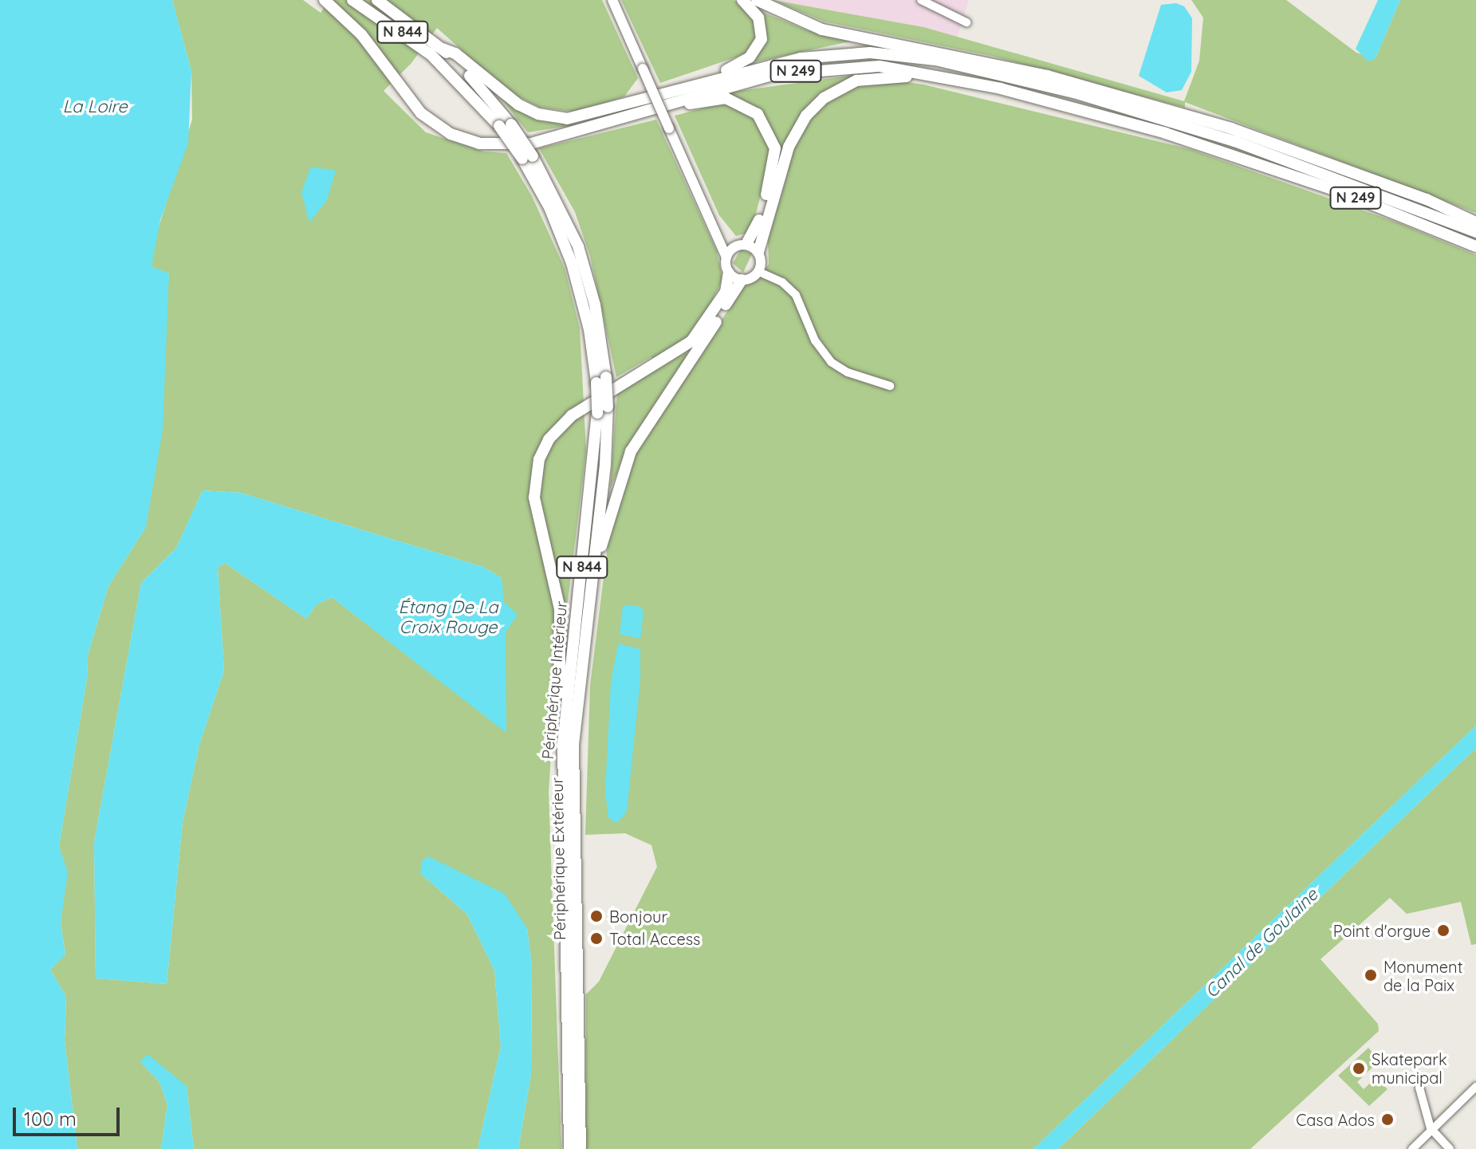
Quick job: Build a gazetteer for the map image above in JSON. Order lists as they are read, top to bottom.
{
  "streets": {
    "highway": [
      "N 844",
      "N 249",
      "Périphérique Intérieur",
      "Périphérique Extérieur"
    ]
  },
  "crossings": [
    ["N 844", "N 249"],
    ["N 844", "Périphérique Intérieur"],
    ["N 249", "Périphérique Intérieur"],
    ["Périphérique Intérieur", "Périphérique Extérieur"]
  ],
  "water": ["La Loire", "Étang De La Croix Rouge", "Canal de Goulaine"],
  "places": [
    "Bonjour",
    "Point d'orgue",
    "Total Access",
    "Monument de la Paix",
    "Skatepark municipal",
    "Casa Ados"
  ],
  "scale_bar": "100 m"
}
